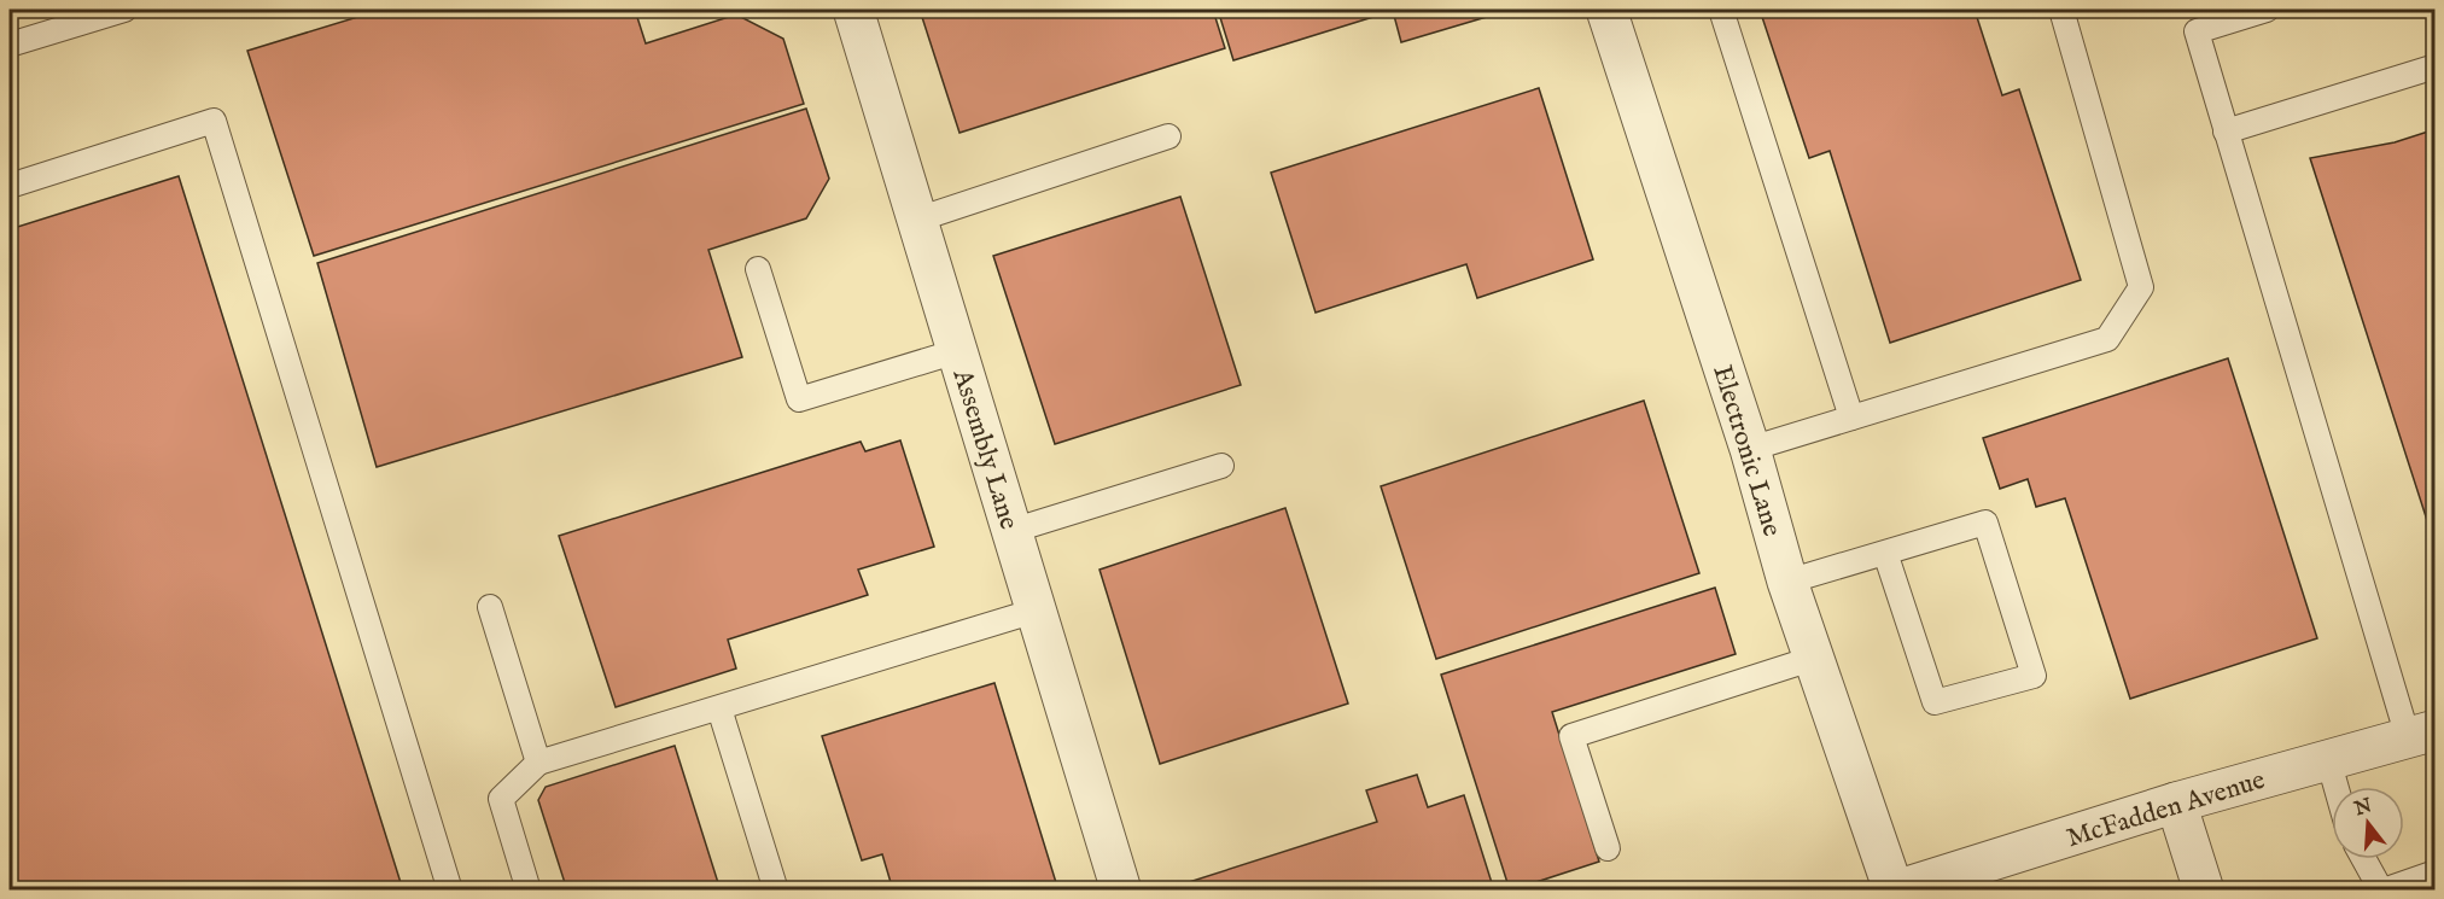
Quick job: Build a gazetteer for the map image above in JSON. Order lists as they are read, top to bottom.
{
  "streets": {
    "street": ["Assembly Lane", "Electronic Lane", "McFadden Avenue"]
  },
  "crossings": [
    ["Electronic Lane", "McFadden Avenue"]
  ],
  "north": "top"
}
